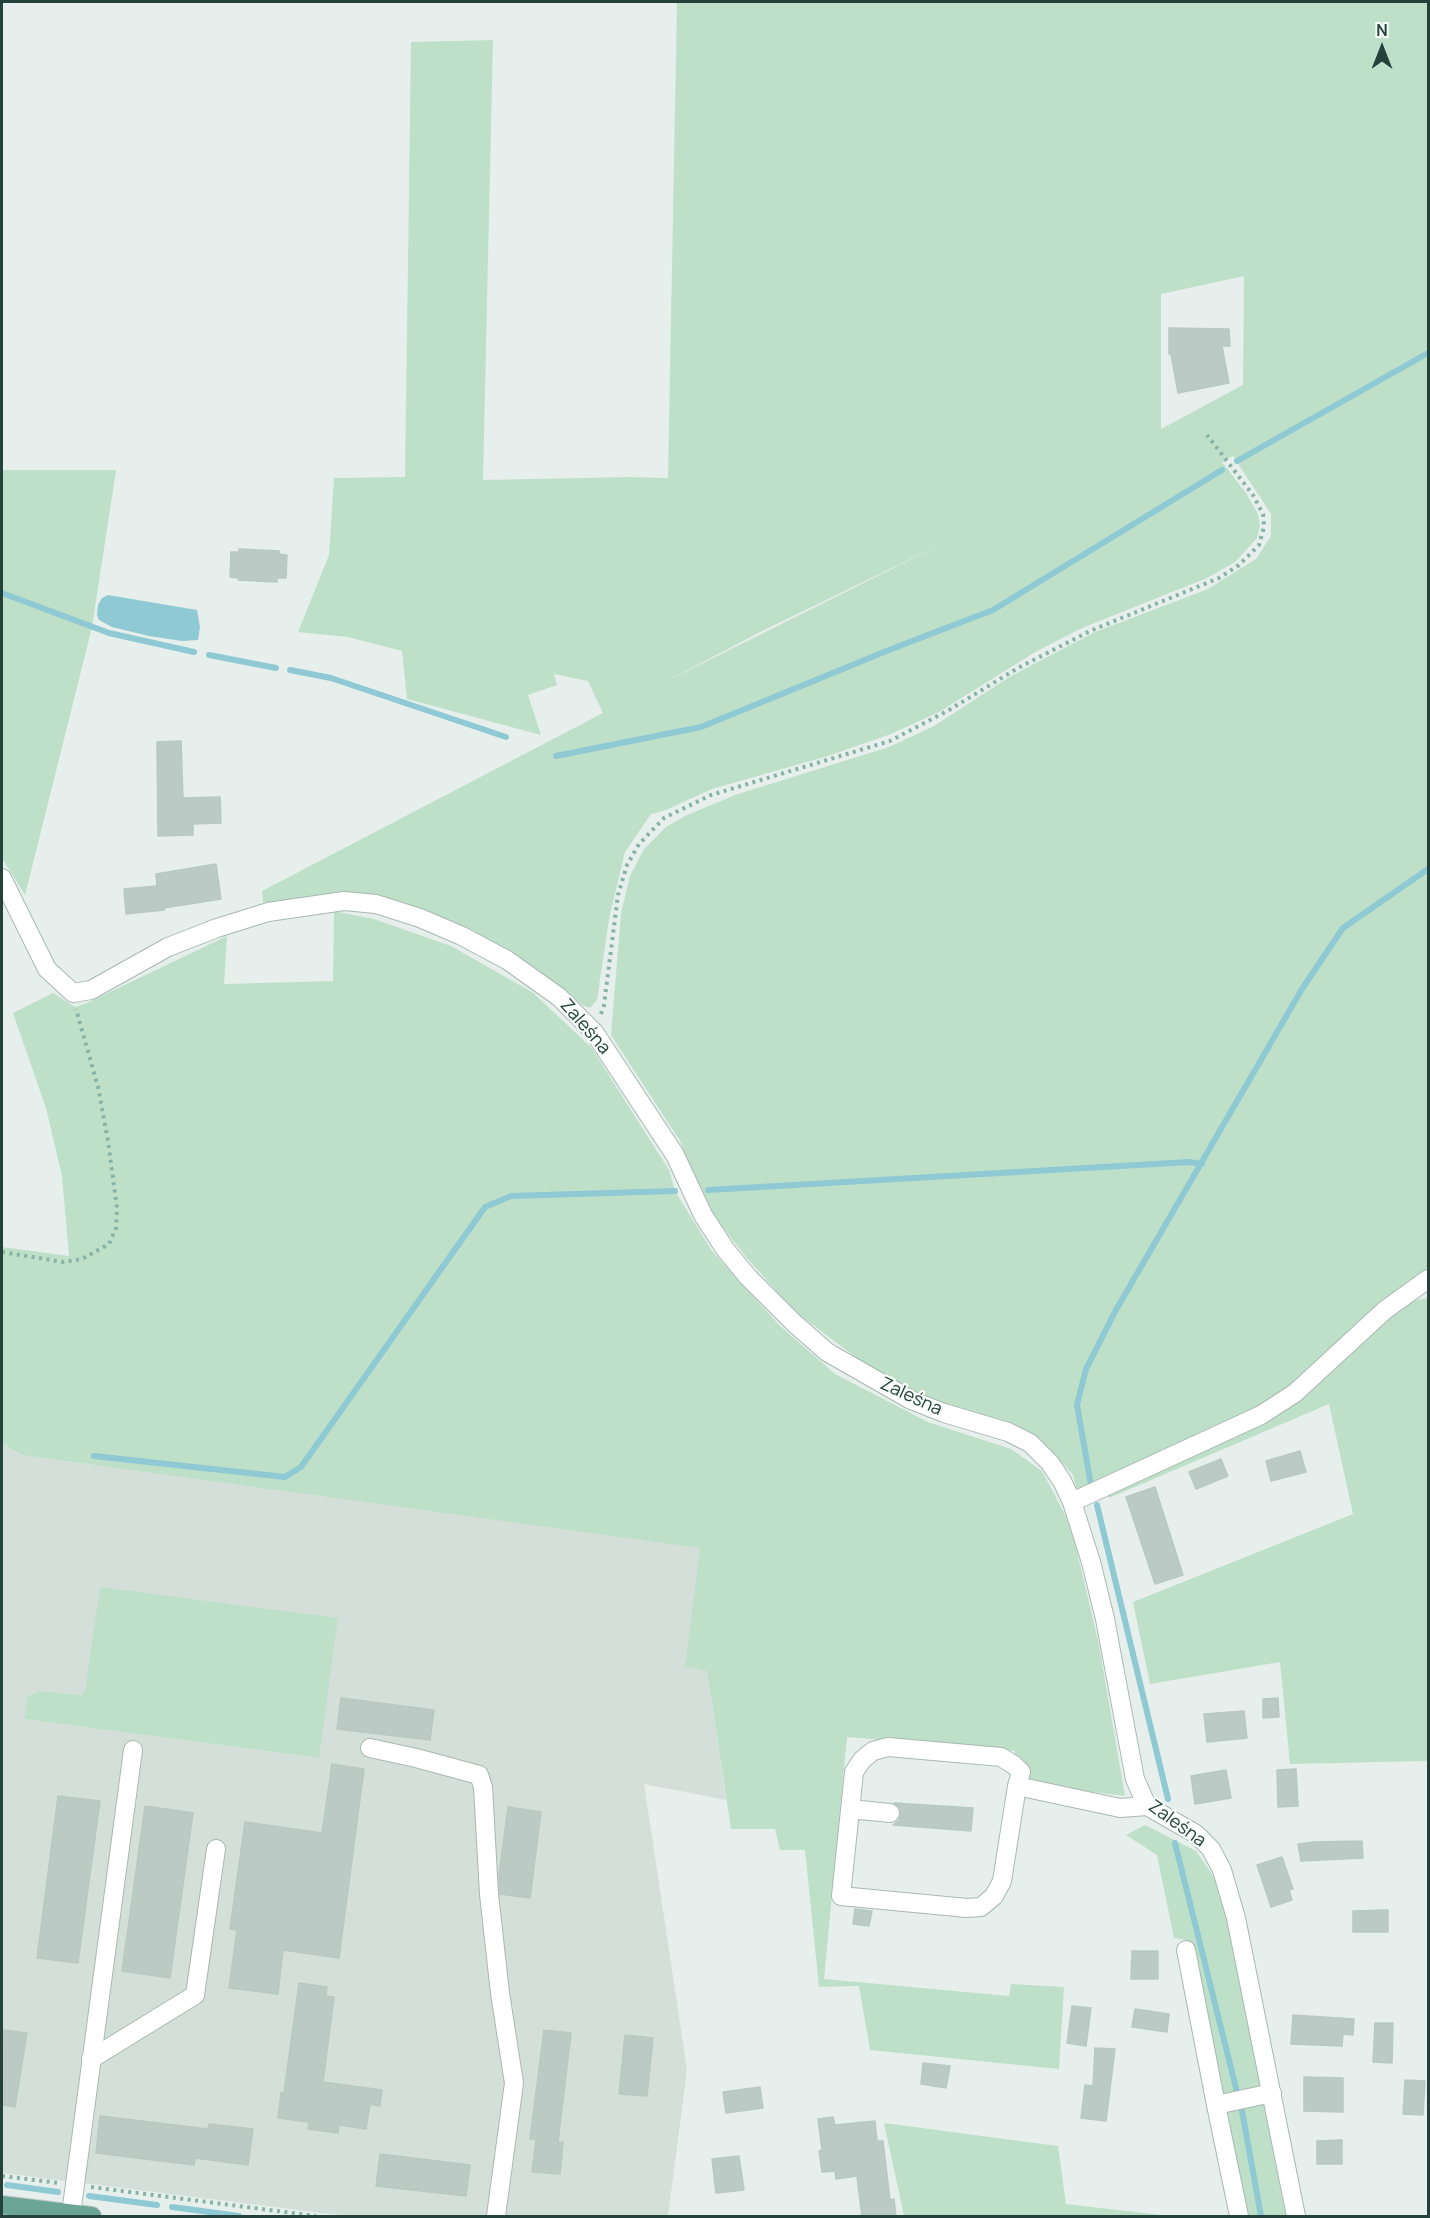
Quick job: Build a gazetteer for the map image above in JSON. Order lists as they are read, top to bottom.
{
  "streets": {
    "street": ["Zaleśna"]
  },
  "north": "top"
}
